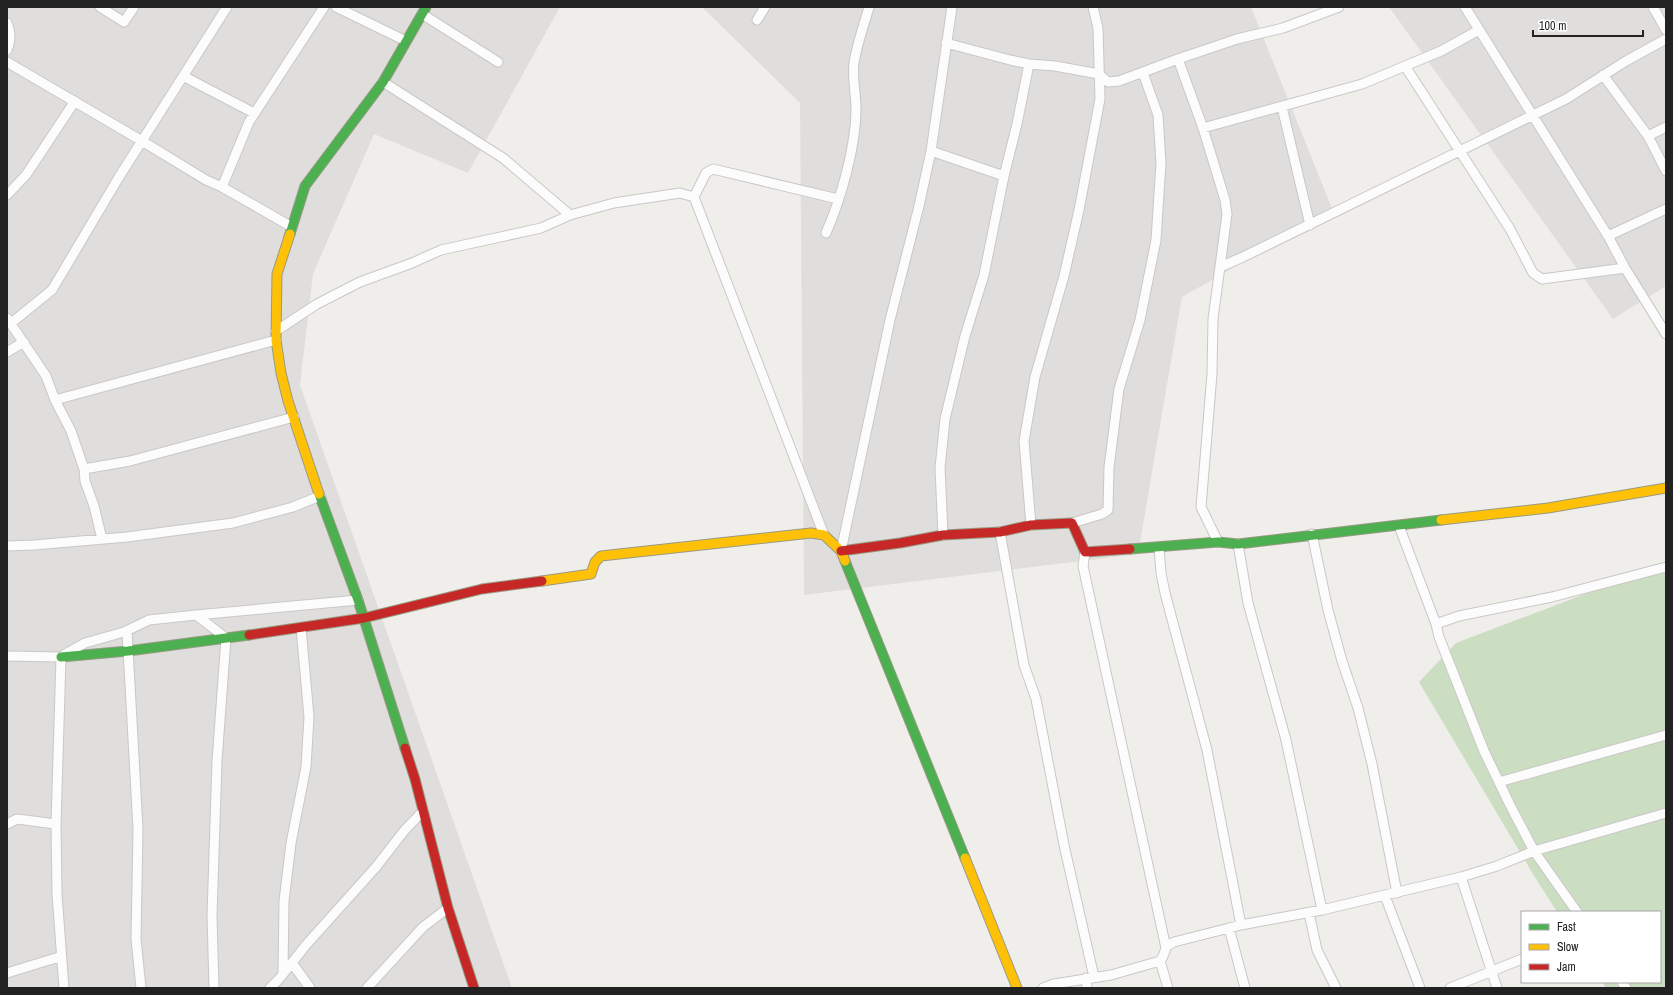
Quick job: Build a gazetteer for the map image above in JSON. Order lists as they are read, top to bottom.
{
  "legend": ["Fast", "Slow", "Jam"],
  "scale_bar": "100 m"
}
